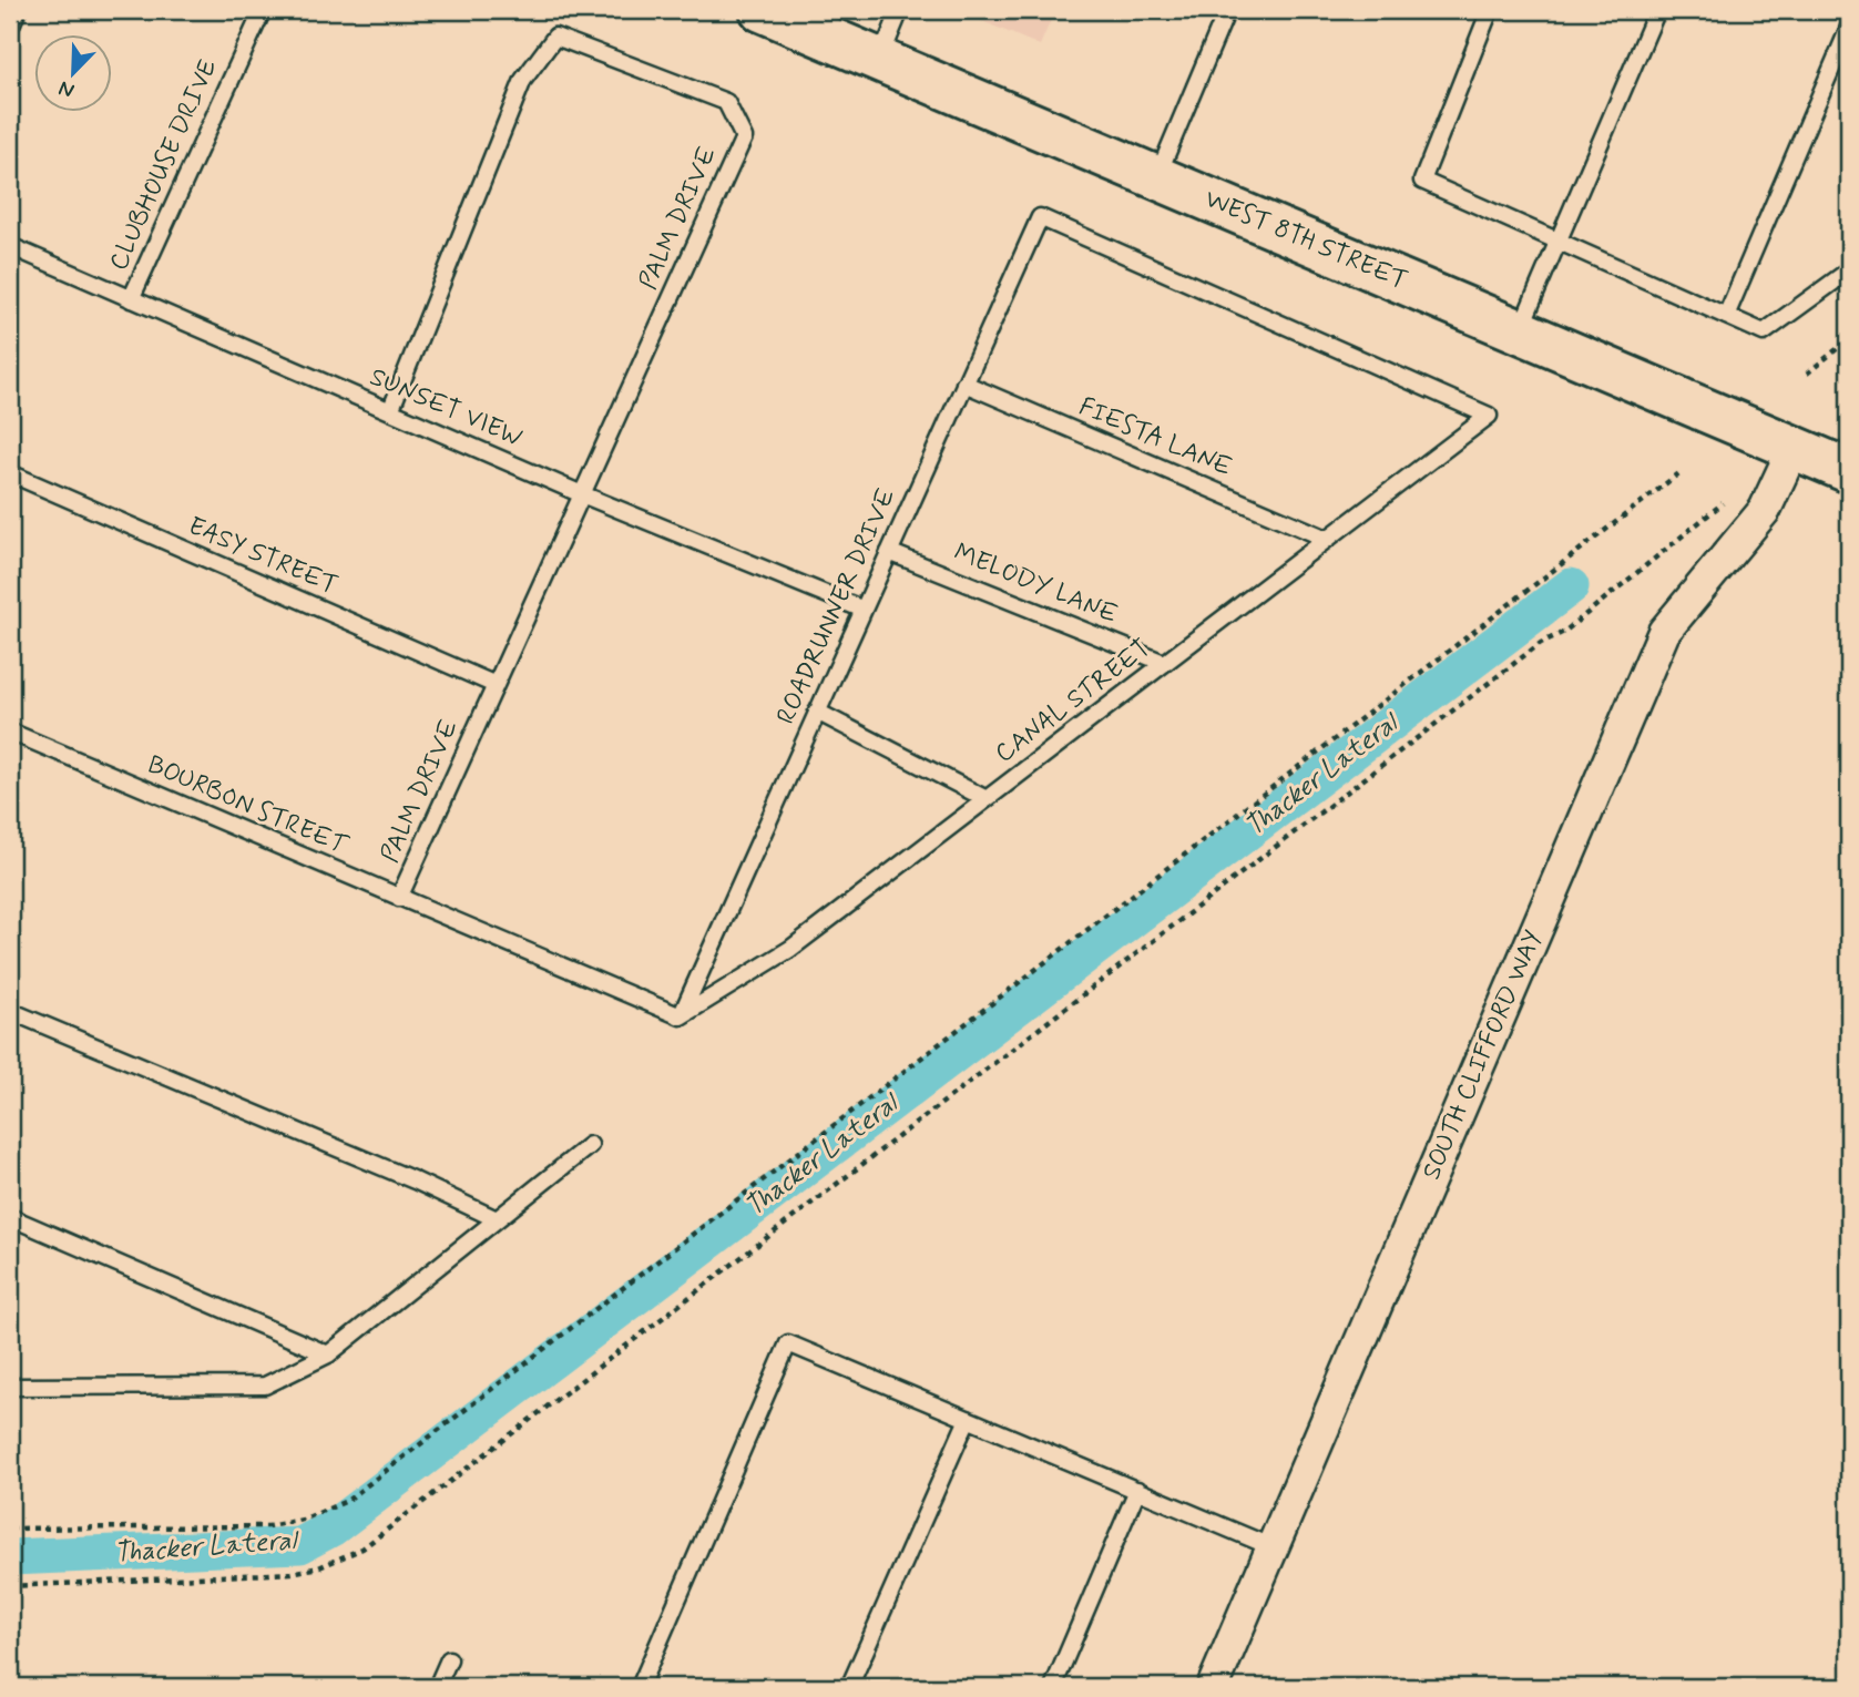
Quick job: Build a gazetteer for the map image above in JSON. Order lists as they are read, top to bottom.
{
  "streets": {
    "main road": ["WEST 8TH STREET"],
    "street": ["SOUTH CLIFFORD WAY"],
    "lane": [
      "CLUBHOUSE DRIVE",
      "PALM DRIVE",
      "SUNSET VIEW",
      "FIESTA LANE",
      "EASY STREET",
      "MELODY LANE",
      "ROADRUNNER DRIVE",
      "CANAL STREET",
      "BOURBON STREET"
    ]
  },
  "crossings": [
    ["CLUBHOUSE DRIVE", "SUNSET VIEW"],
    ["PALM DRIVE", "SUNSET VIEW"],
    ["PALM DRIVE", "EASY STREET"],
    ["PALM DRIVE", "BOURBON STREET"],
    ["WEST 8TH STREET", "SOUTH CLIFFORD WAY"],
    ["SUNSET VIEW", "ROADRUNNER DRIVE"],
    ["FIESTA LANE", "ROADRUNNER DRIVE"],
    ["FIESTA LANE", "CANAL STREET"],
    ["MELODY LANE", "ROADRUNNER DRIVE"],
    ["MELODY LANE", "CANAL STREET"],
    ["ROADRUNNER DRIVE", "CANAL STREET"],
    ["ROADRUNNER DRIVE", "BOURBON STREET"],
    ["CANAL STREET", "BOURBON STREET"]
  ],
  "water": ["Thacker Lateral"],
  "north": "bottom left"
}
